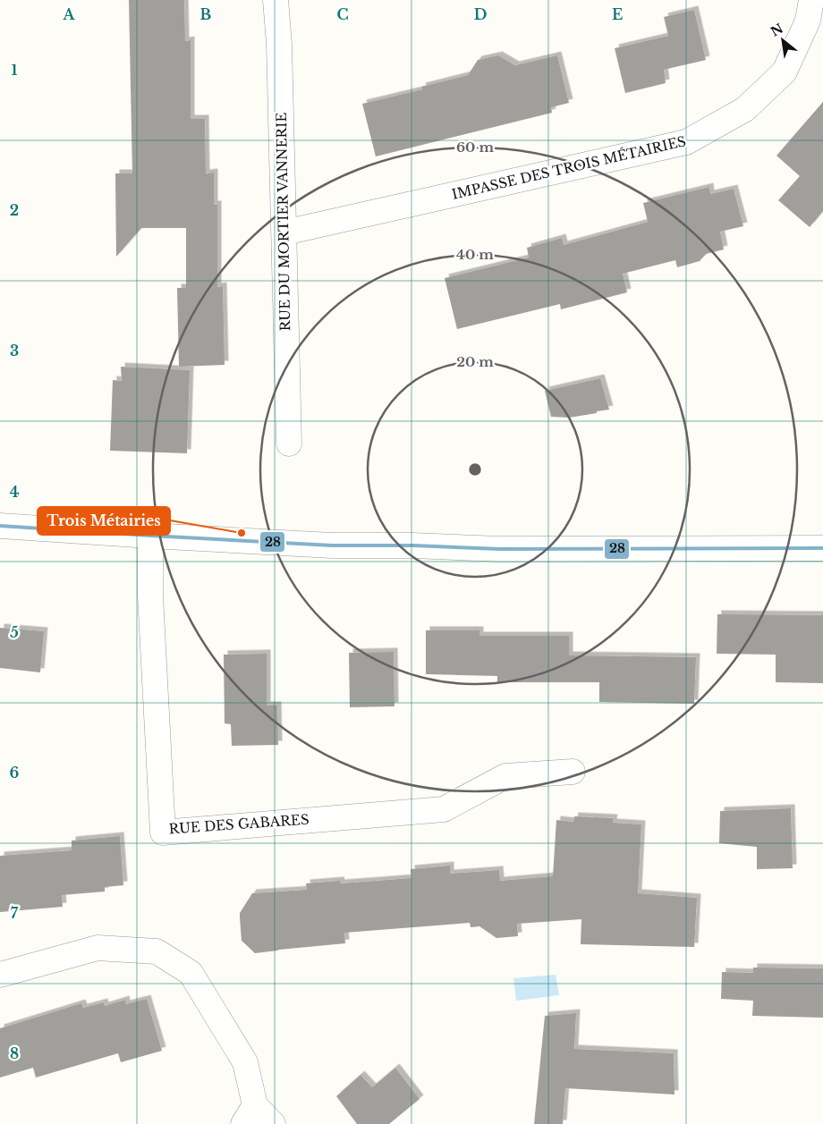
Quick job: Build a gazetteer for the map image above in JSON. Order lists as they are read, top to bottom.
{
  "streets": {
    "street": ["IMPASSE DES TROIS MÉTAIRIES", "RUE DU MORTIER VANNERIE", "RUE DES GABARES"]
  },
  "crossings": [
    ["IMPASSE DES TROIS MÉTAIRIES", "RUE DU MORTIER VANNERIE"]
  ],
  "places": ["Trois Métairies"],
  "lines": ["transit line 28"],
  "north": "top left",
  "grid": {
    "columns": [
      "A",
      "B",
      "C",
      "D",
      "E"
    ],
    "rows": [
      "1",
      "2",
      "3",
      "4",
      "5",
      "6",
      "7",
      "8"
    ]
  },
  "rings": ["60 m", "40 m", "20 m"]
}
